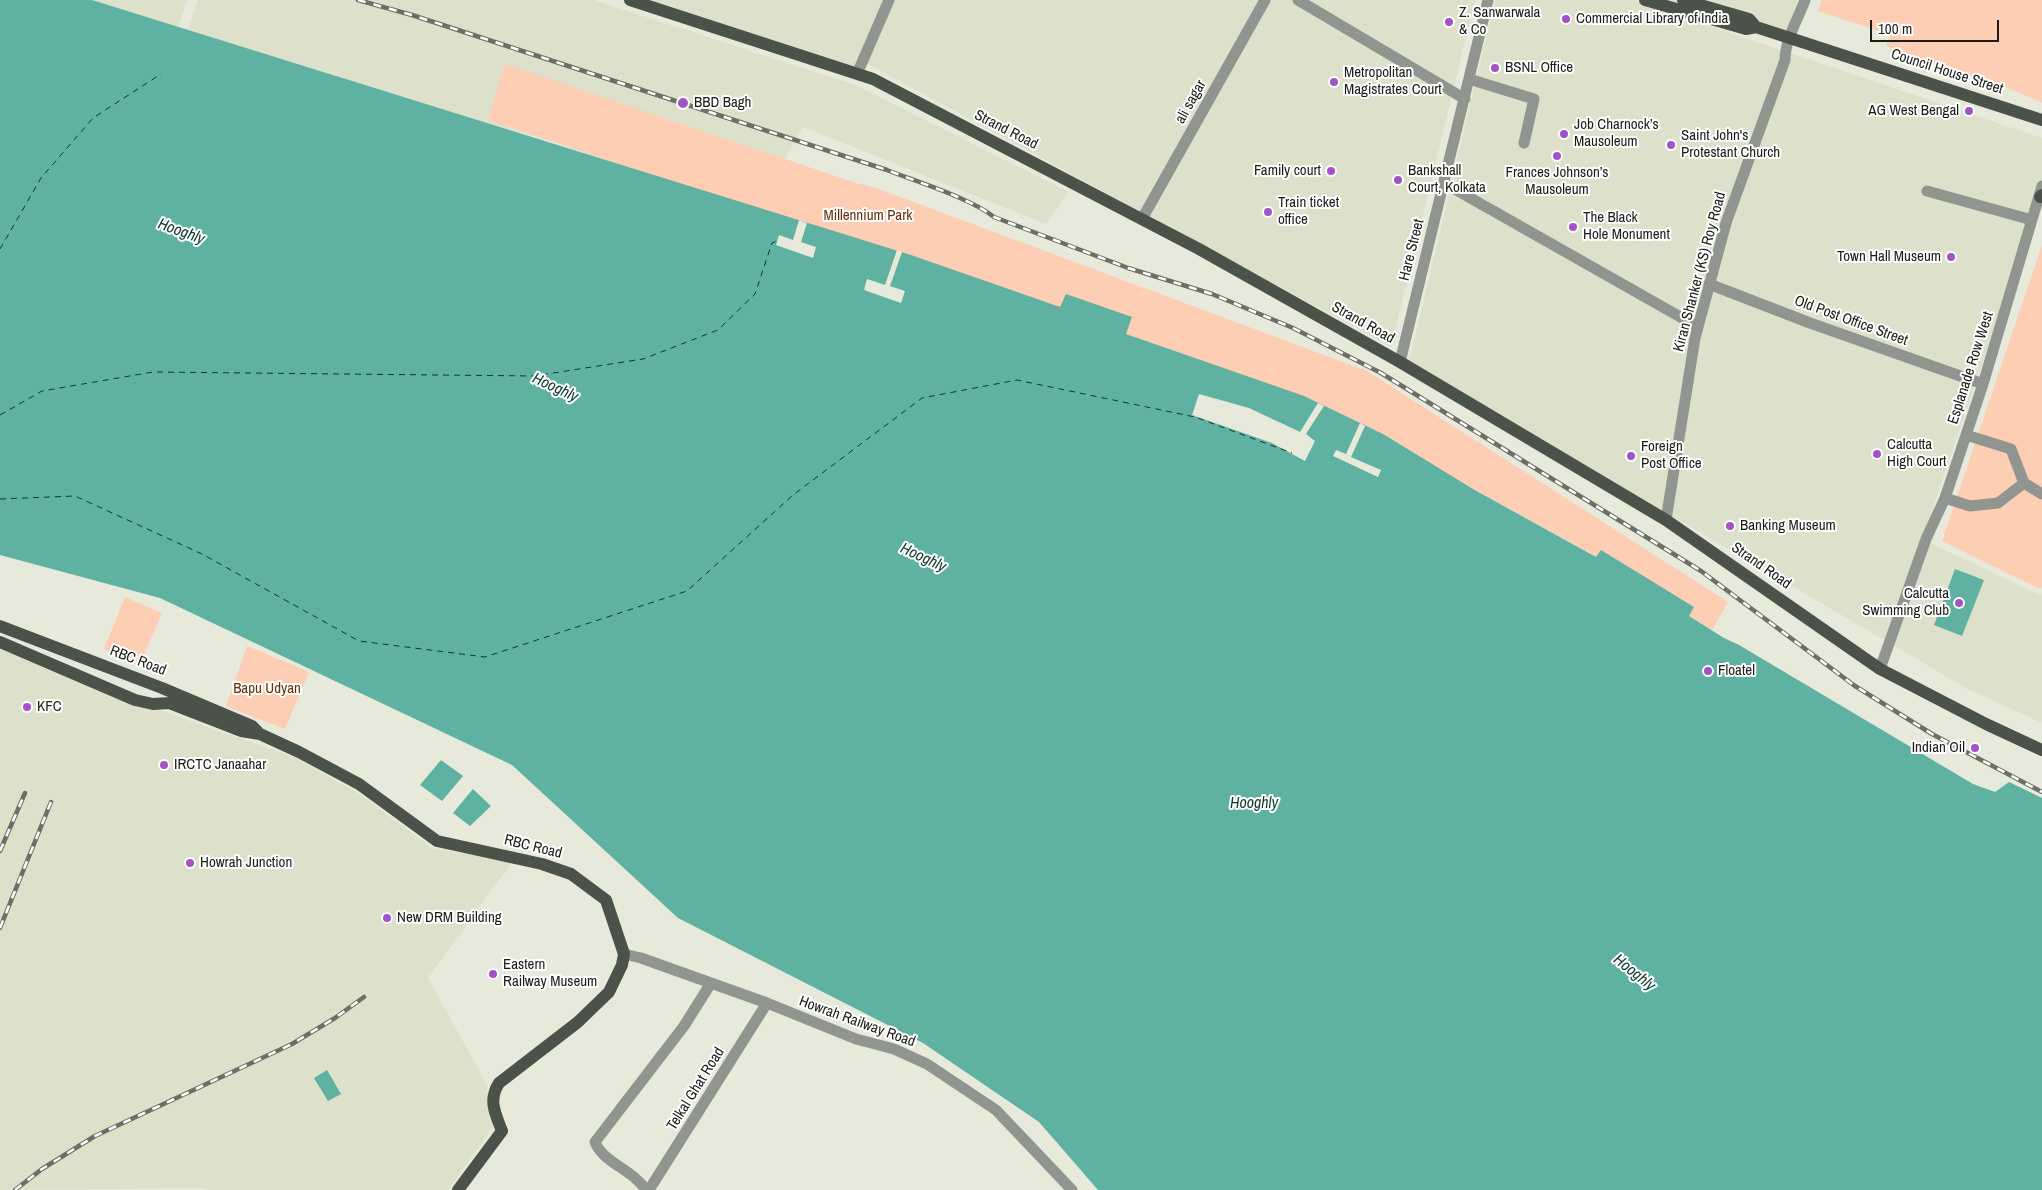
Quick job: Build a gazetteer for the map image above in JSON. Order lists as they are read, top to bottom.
{
  "streets": {
    "main road": ["Council House Street", "Strand Road", "RBC Road"],
    "street": [
      "ali sagar",
      "Hare Street",
      "Kiran Shanker (KS) Roy Road",
      "Old Post Office Street",
      "Esplanade Row West",
      "Howrah Railway Road",
      "Telkal Ghat Road"
    ]
  },
  "crossings": [
    ["Council House Street", "Kiran Shanker (KS) Roy Road"],
    ["ali sagar", "Strand Road"],
    ["Strand Road", "Hare Street"],
    ["Strand Road", "Kiran Shanker (KS) Roy Road"],
    ["Strand Road", "Esplanade Row West"],
    ["Kiran Shanker (KS) Roy Road", "Old Post Office Street"],
    ["Old Post Office Street", "Esplanade Row West"],
    ["RBC Road", "Howrah Railway Road"],
    ["Howrah Railway Road", "Telkal Ghat Road"]
  ],
  "water": ["Hooghly"],
  "parks": ["Millennium Park", "Bapu Udyan"],
  "places": [
    "Commercial Library of India",
    "Z. Sanwarwala & Co",
    "BSNL Office",
    "Metropolitan Magistrates Court",
    "BBD Bagh",
    "AG West Bengal",
    "Job Charnock’s Mausoleum",
    "Saint John's Protestant Church",
    "Frances Johnson’s Mausoleum",
    "Family court",
    "Bankshall Court, Kolkata",
    "Train ticket office",
    "The Black Hole Monument",
    "Town Hall Museum",
    "Calcutta High Court",
    "Foreign Post Office",
    "Banking Museum",
    "Calcutta Swimming Club",
    "Floatel",
    "KFC",
    "Indian Oil",
    "IRCTC Janaahar",
    "Howrah Junction",
    "New DRM Building",
    "Eastern Railway Museum"
  ],
  "scale_bar": "100 m"
}
